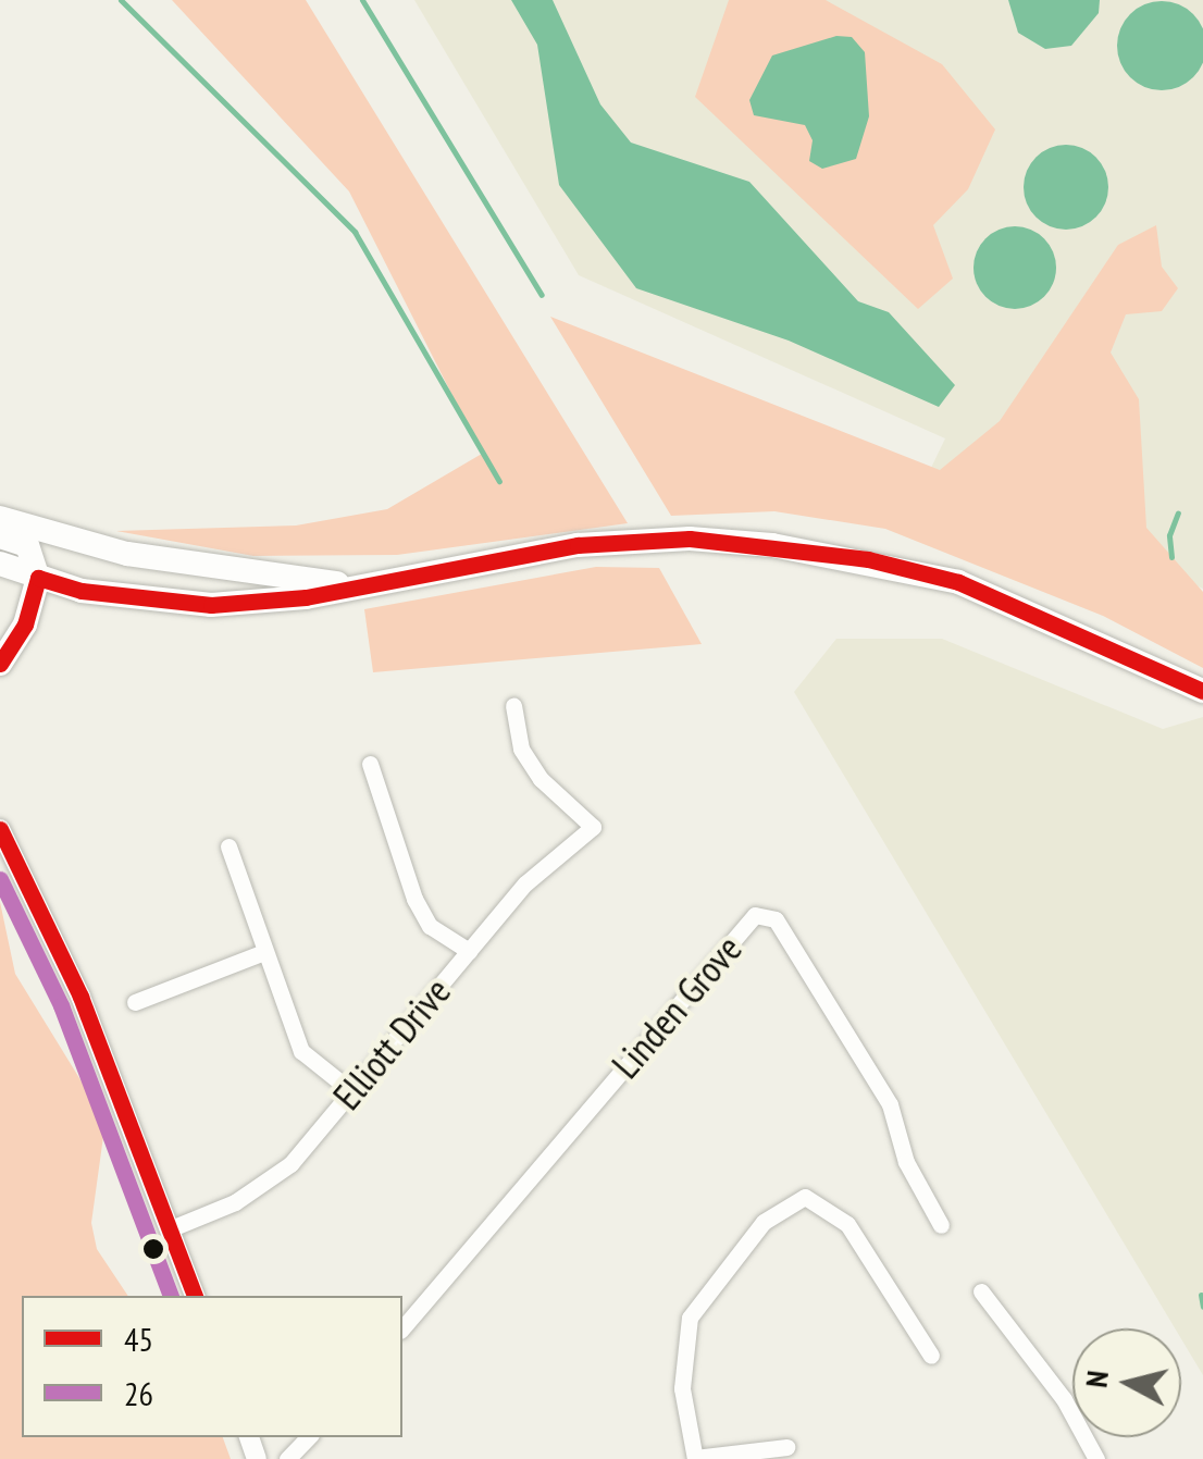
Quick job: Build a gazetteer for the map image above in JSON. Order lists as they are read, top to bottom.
{
  "streets": {
    "street": ["Linden Grove", "Elliott Drive"]
  },
  "lines": ["transit line 45", "transit line 26"],
  "legend": ["45", "26"],
  "north": "left"
}
